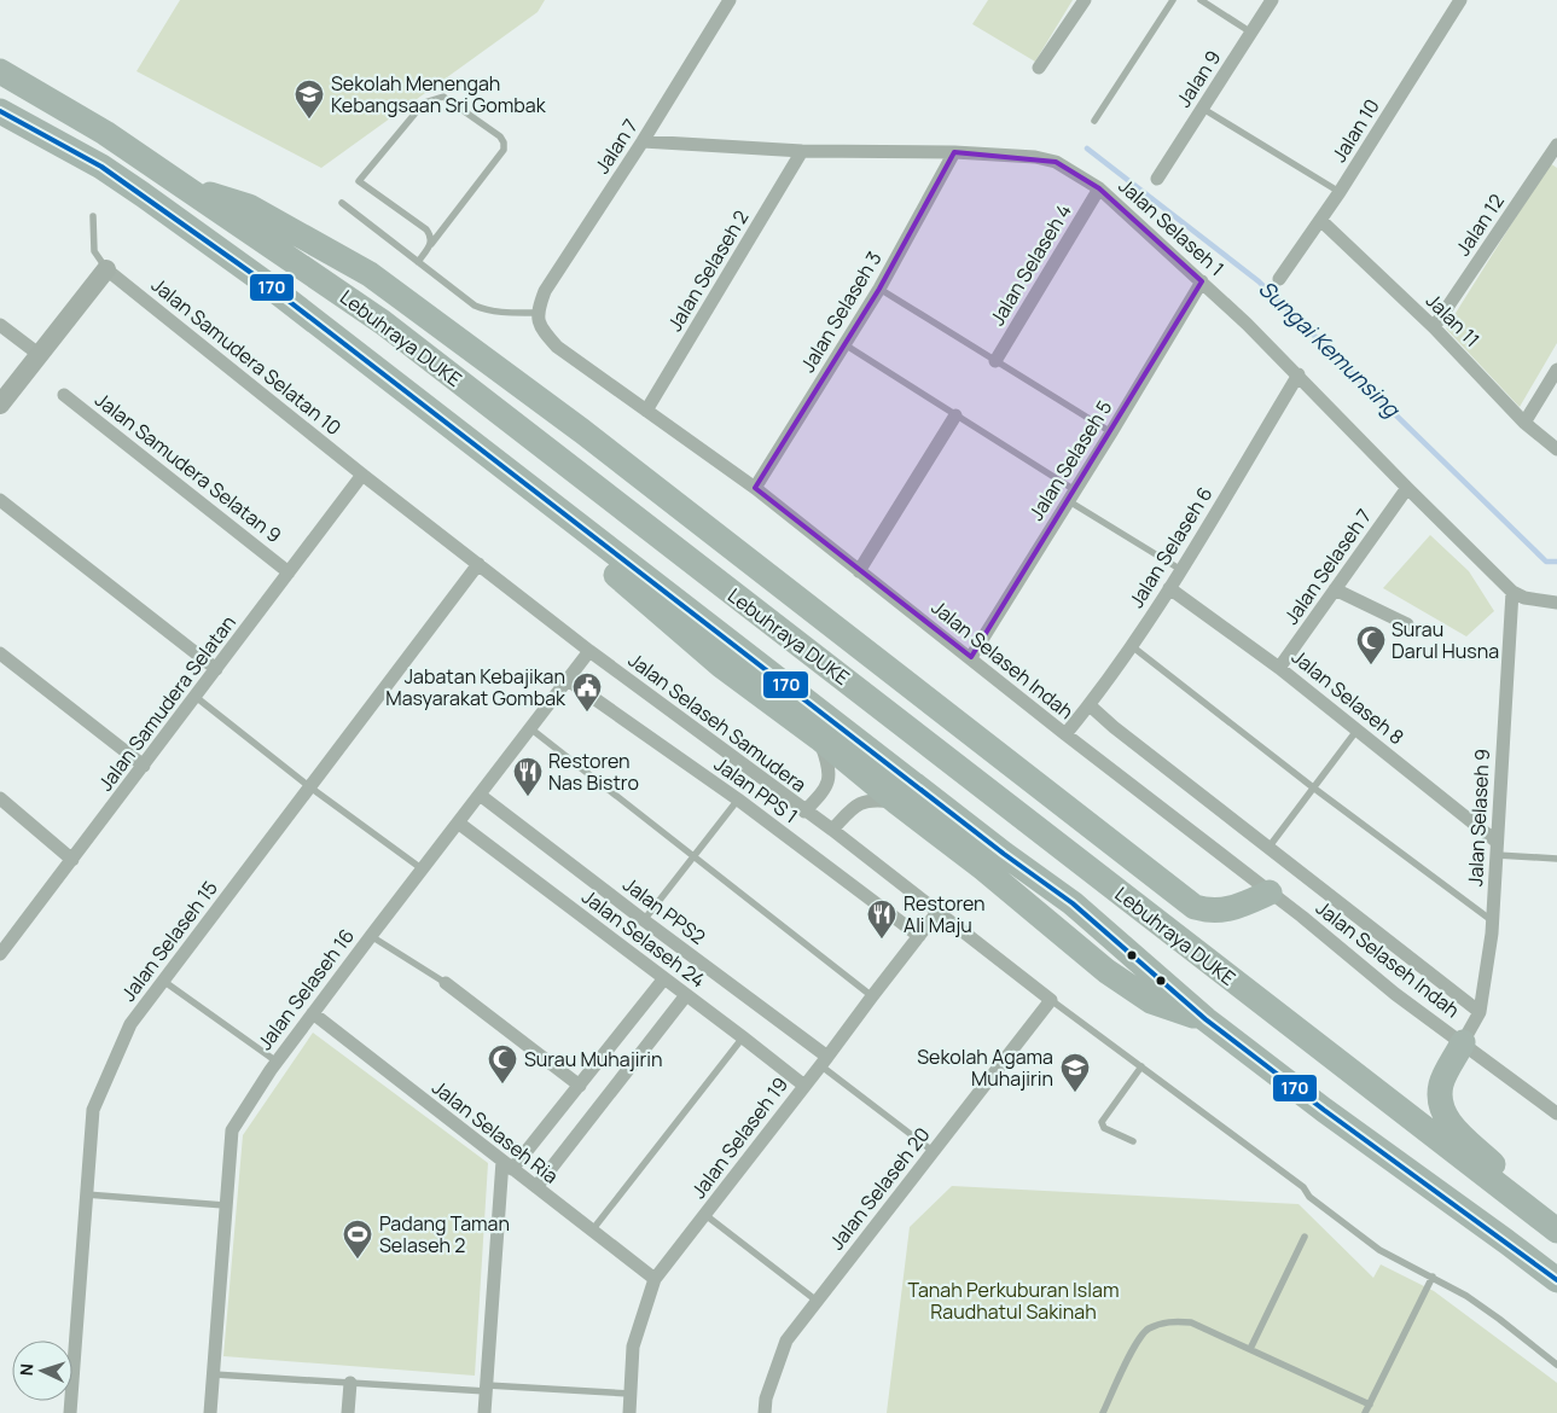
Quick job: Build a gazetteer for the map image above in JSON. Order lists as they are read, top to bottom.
{
  "streets": {
    "highway": ["Lebuhraya DUKE"],
    "street": [
      "Jalan 9",
      "Jalan 10",
      "Jalan 7",
      "Jalan 12",
      "Jalan Selaseh 1",
      "Jalan Selaseh 4",
      "Jalan Selaseh 2",
      "Jalan Selaseh 3",
      "Jalan 11",
      "Jalan Samudera Selatan 10",
      "Jalan Selaseh 5",
      "Jalan Samudera Selatan 9",
      "Jalan Selaseh 6",
      "Jalan Selaseh 7",
      "Jalan Selaseh Indah",
      "Jalan Selaseh 8",
      "Jalan Samudera Selatan",
      "Jalan Selaseh Samudera",
      "Jalan PPS 1",
      "Jalan Selaseh 9",
      "Jalan PPS2",
      "Jalan Selaseh 24",
      "Jalan Selaseh 15",
      "Jalan Selaseh 16",
      "Jalan Selaseh Ria",
      "Jalan Selaseh 19",
      "Jalan Selaseh 20"
    ]
  },
  "crossings": [
    ["Jalan 10", "Jalan 11"],
    ["Jalan 7", "Jalan Selaseh 1"],
    ["Jalan 7", "Jalan Selaseh Indah"],
    ["Jalan 12", "Jalan 11"],
    ["Jalan Selaseh 1", "Jalan Selaseh 4"],
    ["Jalan Selaseh 1", "Jalan Selaseh 2"],
    ["Jalan Selaseh 1", "Jalan Selaseh 3"],
    ["Jalan Selaseh 1", "Jalan Selaseh 5"],
    ["Jalan Selaseh 1", "Jalan Selaseh 6"],
    ["Jalan Selaseh 1", "Jalan Selaseh 7"],
    ["Jalan Selaseh 1", "Jalan Selaseh 9"],
    ["Jalan Selaseh 2", "Jalan Selaseh Indah"],
    ["Jalan Selaseh 3", "Jalan Selaseh Indah"],
    ["Jalan Samudera Selatan 10", "Jalan Samudera Selatan"],
    ["Jalan Samudera Selatan 10", "Jalan Selaseh Samudera"],
    ["Jalan Selaseh 5", "Jalan Selaseh Indah"],
    ["Jalan Samudera Selatan 9", "Jalan Samudera Selatan"],
    ["Jalan Selaseh 6", "Jalan Selaseh Indah"],
    ["Jalan Selaseh 6", "Jalan Selaseh 8"],
    ["Jalan Selaseh 7", "Jalan Selaseh 8"],
    ["Jalan Selaseh Indah", "Jalan Selaseh 9"],
    ["Jalan Selaseh 8", "Jalan Selaseh 9"],
    ["Jalan Samudera Selatan", "Jalan Selaseh Samudera"],
    ["Jalan Selaseh Samudera", "Jalan Selaseh 15"],
    ["Jalan Selaseh Samudera", "Jalan Selaseh 16"],
    ["Jalan Selaseh Samudera", "Jalan Selaseh 19"],
    ["Jalan Selaseh Samudera", "Jalan Selaseh 20"],
    ["Jalan PPS 1", "Jalan Selaseh 16"],
    ["Jalan PPS 1", "Jalan Selaseh 19"],
    ["Jalan PPS2", "Jalan Selaseh 16"],
    ["Jalan PPS2", "Jalan Selaseh 19"],
    ["Jalan Selaseh 24", "Jalan Selaseh 16"],
    ["Jalan Selaseh 24", "Jalan Selaseh 19"],
    ["Jalan Selaseh 16", "Jalan Selaseh Ria"],
    ["Jalan Selaseh Ria", "Jalan Selaseh 19"]
  ],
  "water": ["Sungai Kemunsing"],
  "parks": ["Tanah Perkuburan Islam Raudhatul Sakinah"],
  "places": {
    "school or university": ["Sekolah Menengah Kebangsaan Sri Gombak", "Sekolah Agama Muhajirin"],
    "mosque": ["Surau Darul Husna", "Surau Muhajirin"],
    "public building": ["Jabatan Kebajikan Masyarakat Gombak"],
    "restaurant": ["Restoren Nas Bistro", "Restoren Ali Maju"],
    "sports": ["Padang Taman Selaseh 2"]
  },
  "lines": ["transit line 170"],
  "north": "left"
}
